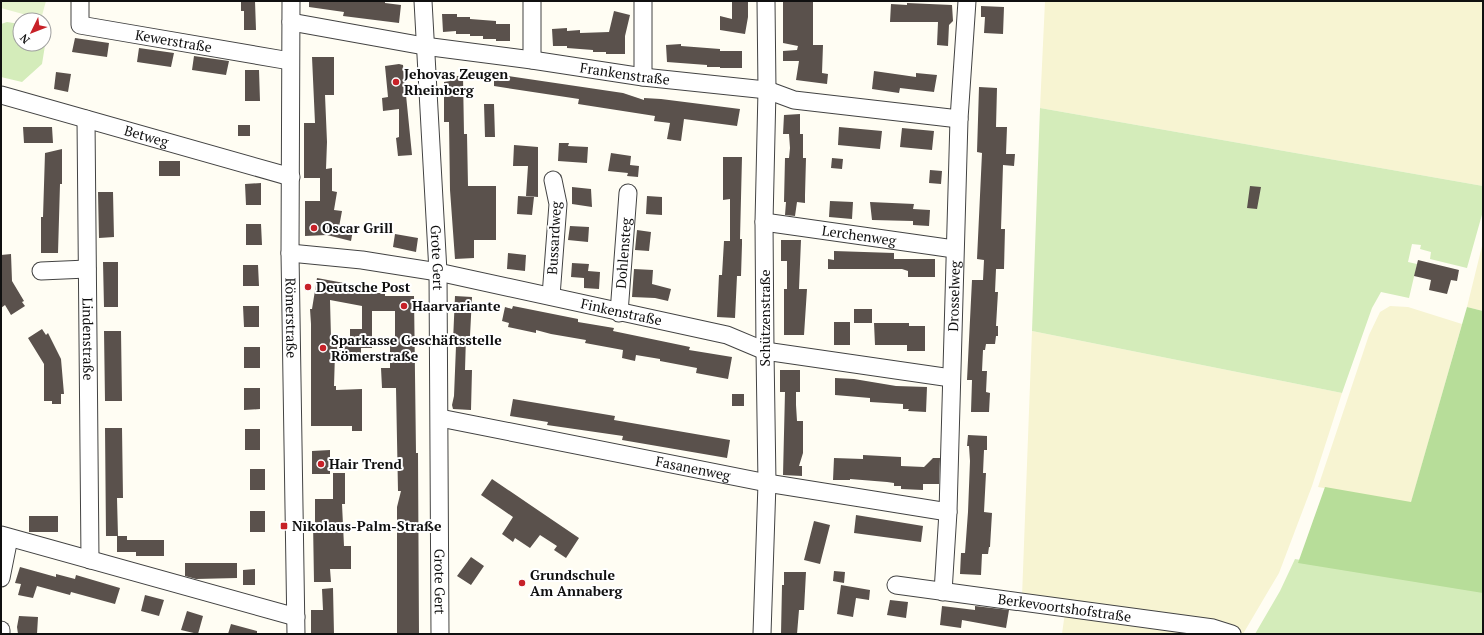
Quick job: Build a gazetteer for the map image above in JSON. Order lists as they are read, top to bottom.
{
  "streets": {
    "street": [
      "Kewerstraße",
      "Frankenstraße",
      "Betweg",
      "Lerchenweg",
      "Bussardweg",
      "Dohlensteg",
      "Grote Gert",
      "Drosselweg",
      "Finkenstraße",
      "Römerstraße",
      "Schützenstraße",
      "Lindenstraße",
      "Fasanenweg",
      "Berkevoortshofstraße"
    ]
  },
  "crossings": [
    ["Kewerstraße", "Römerstraße"],
    ["Frankenstraße", "Grote Gert"],
    ["Frankenstraße", "Drosselweg"],
    ["Frankenstraße", "Römerstraße"],
    ["Frankenstraße", "Schützenstraße"],
    ["Betweg", "Römerstraße"],
    ["Betweg", "Lindenstraße"],
    ["Lerchenweg", "Drosselweg"],
    ["Lerchenweg", "Schützenstraße"],
    ["Bussardweg", "Finkenstraße"],
    ["Dohlensteg", "Finkenstraße"],
    ["Grote Gert", "Finkenstraße"],
    ["Grote Gert", "Fasanenweg"],
    ["Drosselweg", "Finkenstraße"],
    ["Drosselweg", "Fasanenweg"],
    ["Drosselweg", "Berkevoortshofstraße"],
    ["Finkenstraße", "Römerstraße"],
    ["Finkenstraße", "Schützenstraße"],
    ["Schützenstraße", "Fasanenweg"]
  ],
  "places": {
    "other": [
      "Jehovas Zeugen Rheinberg",
      "Oscar Grill",
      "Deutsche Post",
      "Haarvariante",
      "Sparkasse Geschäftsstelle Römerstraße",
      "Hair Trend",
      "Grundschule Am Annaberg"
    ],
    "transit": ["Nikolaus-Palm-Straße"]
  },
  "north": "bottom left"
}
